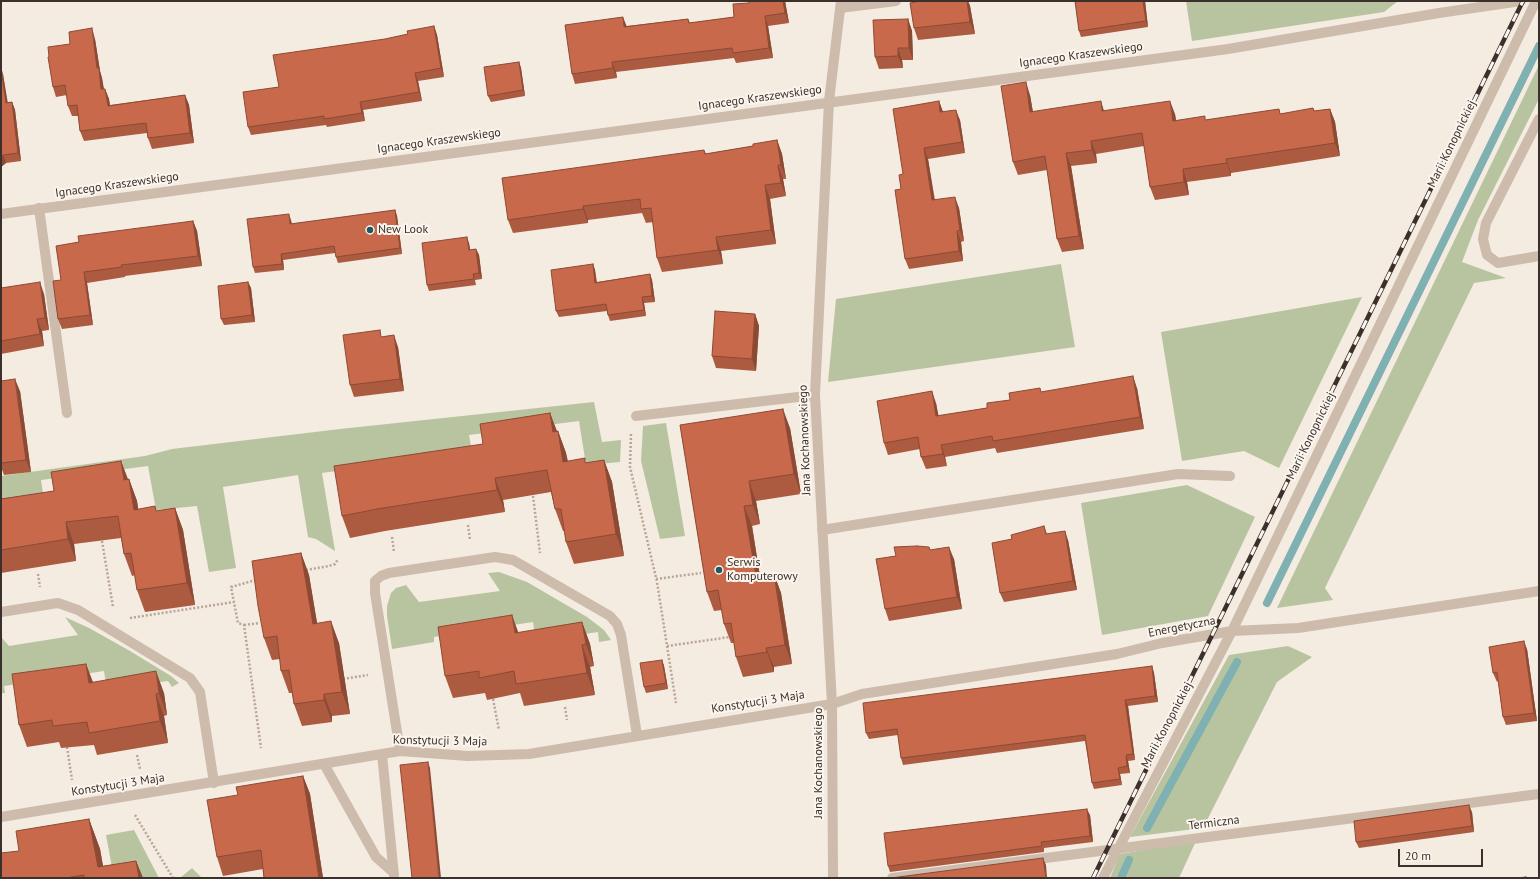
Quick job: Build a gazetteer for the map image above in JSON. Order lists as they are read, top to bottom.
{
  "streets": {
    "street": [
      "Ignacego Kraszewskiego",
      "Marii Konopnickiej",
      "Jana Kochanowskiego",
      "Energetyczna",
      "Konstytucji 3 Maja",
      "Termiczna"
    ]
  },
  "crossings": [
    ["Ignacego Kraszewskiego", "Jana Kochanowskiego"],
    ["Marii Konopnickiej", "Energetyczna"],
    ["Marii Konopnickiej", "Termiczna"],
    ["Jana Kochanowskiego", "Energetyczna"],
    ["Jana Kochanowskiego", "Konstytucji 3 Maja"],
    ["Energetyczna", "Konstytucji 3 Maja"]
  ],
  "places": ["New Look", "Serwis Komputerowy"],
  "scale_bar": "20 m"
}
